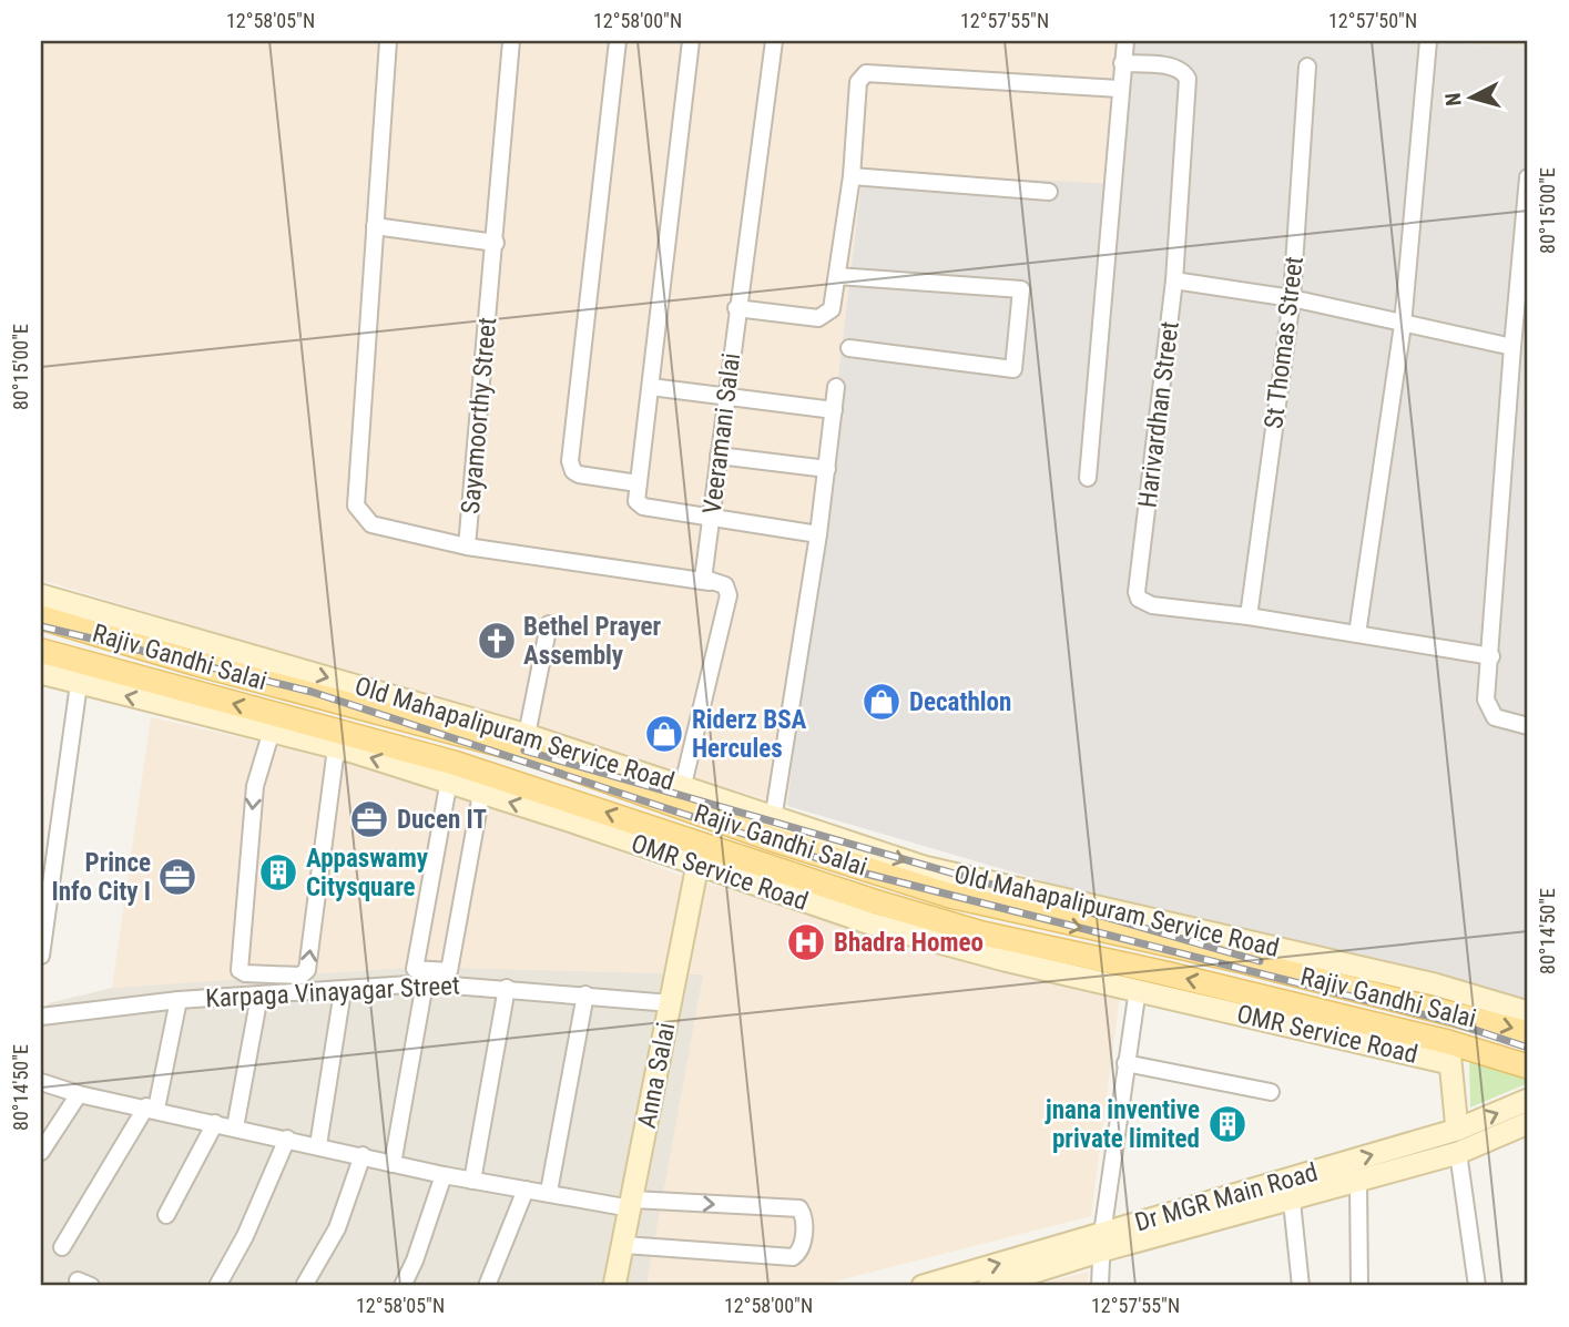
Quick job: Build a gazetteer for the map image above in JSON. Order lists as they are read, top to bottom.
{
  "streets": {
    "main road": ["Rajiv Gandhi Salai"],
    "street": [
      "St Thomas Street",
      "Harivardhan Street",
      "Sayamoorthy Street",
      "Veeramani Salai",
      "Old Mahapalipuram Service Road",
      "OMR Service Road",
      "Karpaga Vinayagar Street",
      "Anna Salai",
      "Dr MGR Main Road"
    ]
  },
  "crossings": [
    ["St Thomas Street", "Harivardhan Street"],
    ["Sayamoorthy Street", "Veeramani Salai"],
    ["Veeramani Salai", "Rajiv Gandhi Salai"],
    ["Veeramani Salai", "Old Mahapalipuram Service Road"],
    ["Rajiv Gandhi Salai", "Old Mahapalipuram Service Road"],
    ["Rajiv Gandhi Salai", "OMR Service Road"],
    ["Rajiv Gandhi Salai", "Anna Salai"],
    ["OMR Service Road", "Anna Salai"],
    ["Karpaga Vinayagar Street", "Anna Salai"]
  ],
  "one_way": ["Old Mahapalipuram Service Road", "OMR Service Road"],
  "places": {
    "church": ["Bethel Prayer Assembly"],
    "shop": ["Decathlon", "Riderz BSA Hercules"],
    "office": ["Ducen IT", "Prince Info City I"],
    "building": ["Appaswamy Citysquare", "jnana inventive private limited"],
    "hospital": ["Bhadra Homeo"]
  },
  "north": "left",
  "coordinates": [
    "12°58'05\"N",
    "12°58'00\"N",
    "12°57'55\"N",
    "12°57'50\"N",
    "80°15'00\"E",
    "80°14'50\"E"
  ]
}
